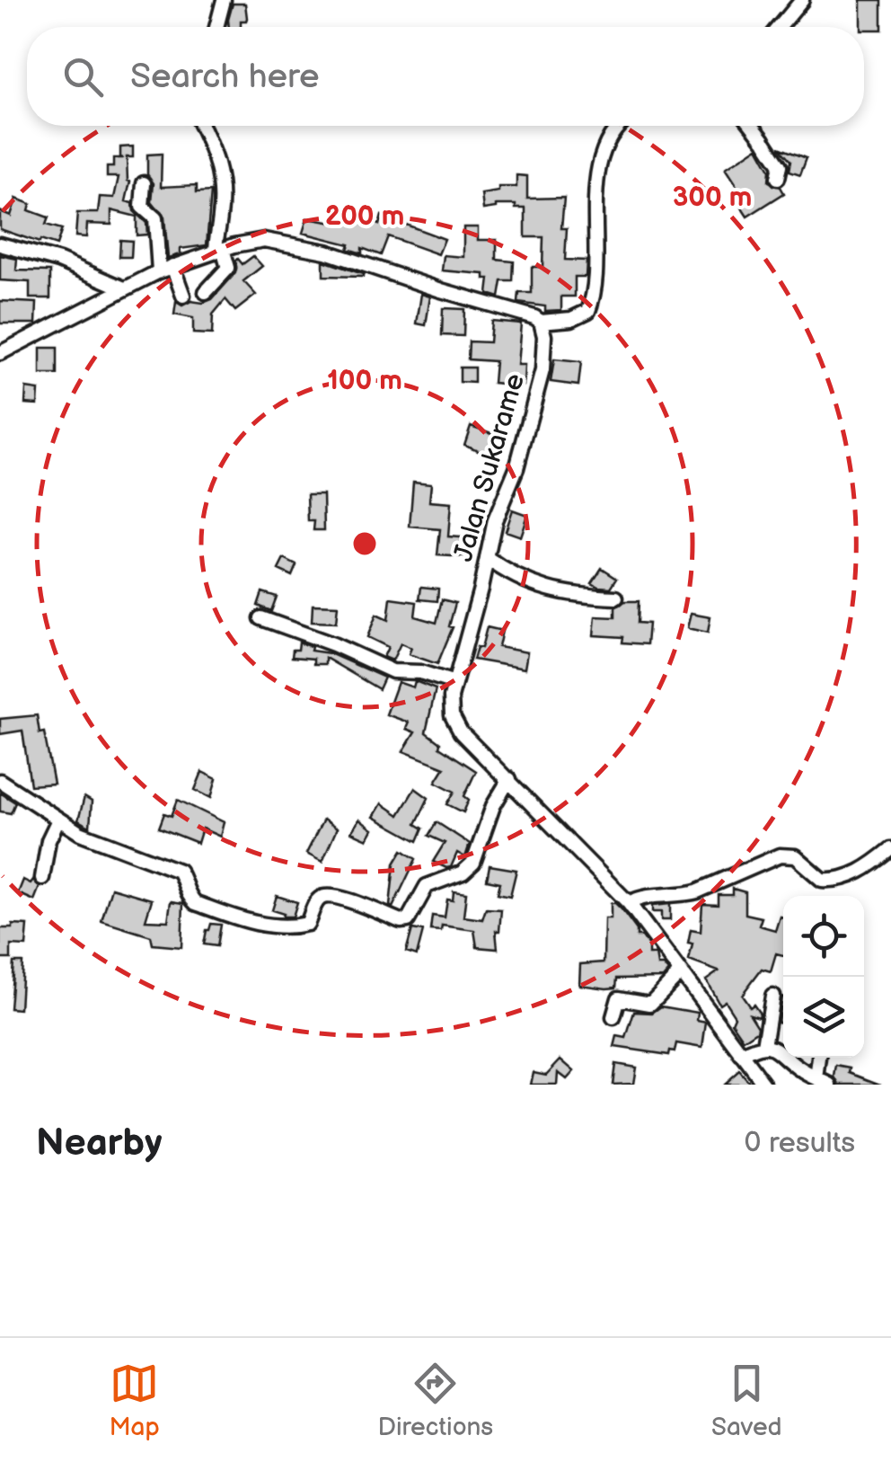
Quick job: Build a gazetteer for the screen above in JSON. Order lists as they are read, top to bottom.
{
  "streets": {
    "street": ["Jalan Sukarame"]
  },
  "page": {
    "search": "Search here",
    "heading": ["Nearby", "0 results"],
    "nav": ["Map", "Directions", "Saved"]
  },
  "rings": ["300 m", "200 m", "100 m"]
}
